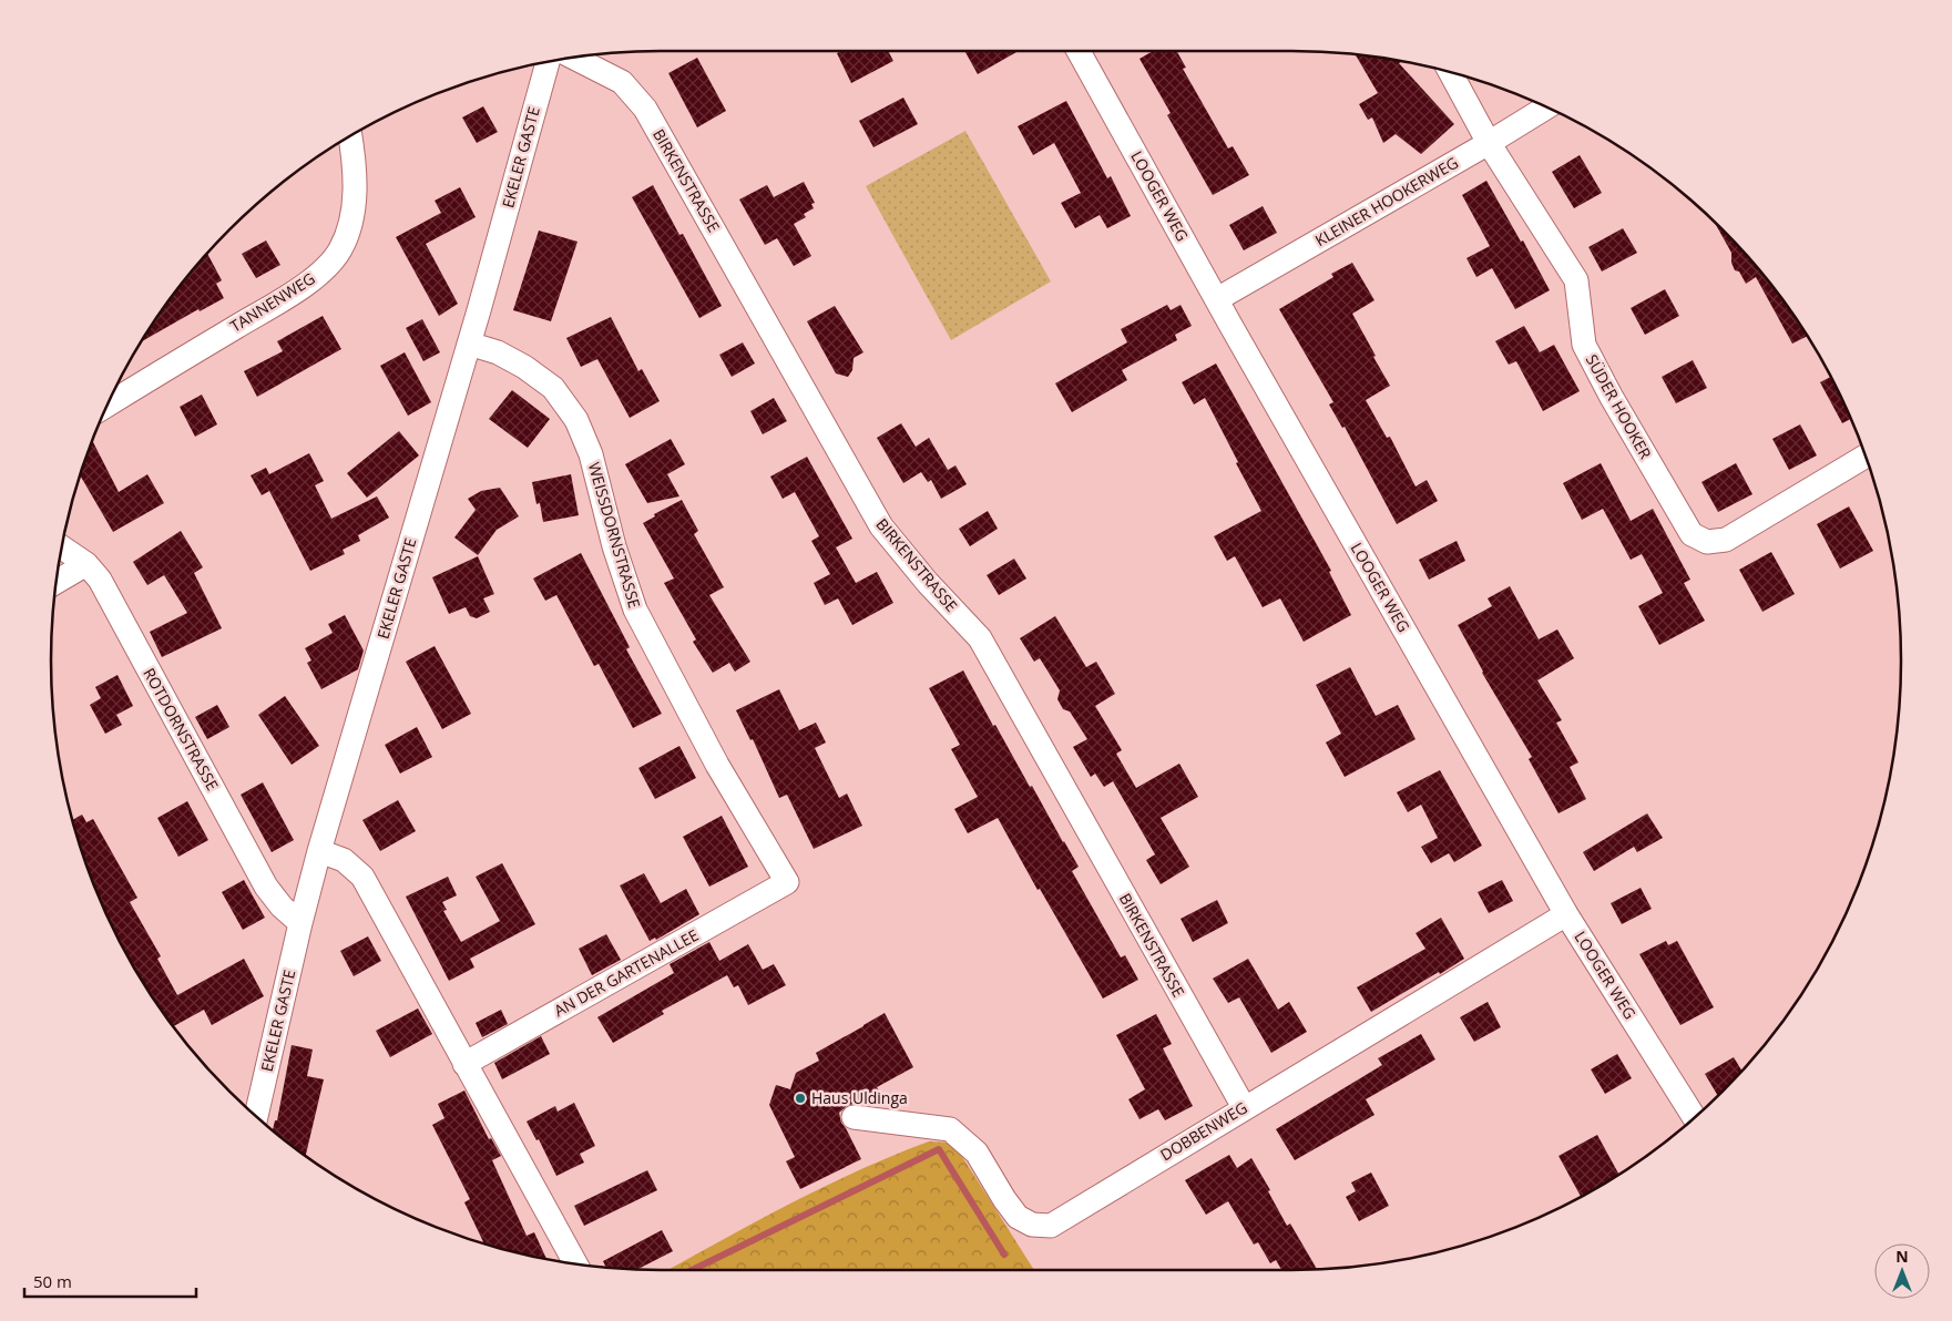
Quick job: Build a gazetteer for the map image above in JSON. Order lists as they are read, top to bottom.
{
  "streets": {
    "street": [
      "EKELER GASTE",
      "BIRKENSTRASSE",
      "LOOGER WEG",
      "KLEINER HOOKERWEG",
      "TANNENWEG",
      "SÜDER HOOKER",
      "WEISSDORNSTRASSE",
      "ROTDORNSTRASSE",
      "AN DER GARTENALLEE",
      "DOBBENWEG"
    ]
  },
  "crossings": [
    ["EKELER GASTE", "WEISSDORNSTRASSE"],
    ["EKELER GASTE", "ROTDORNSTRASSE"],
    ["BIRKENSTRASSE", "DOBBENWEG"],
    ["LOOGER WEG", "KLEINER HOOKERWEG"],
    ["LOOGER WEG", "DOBBENWEG"],
    ["KLEINER HOOKERWEG", "SÜDER HOOKER"],
    ["WEISSDORNSTRASSE", "AN DER GARTENALLEE"]
  ],
  "places": ["Haus Uldinga"],
  "scale_bar": "50 m",
  "north": "top"
}
